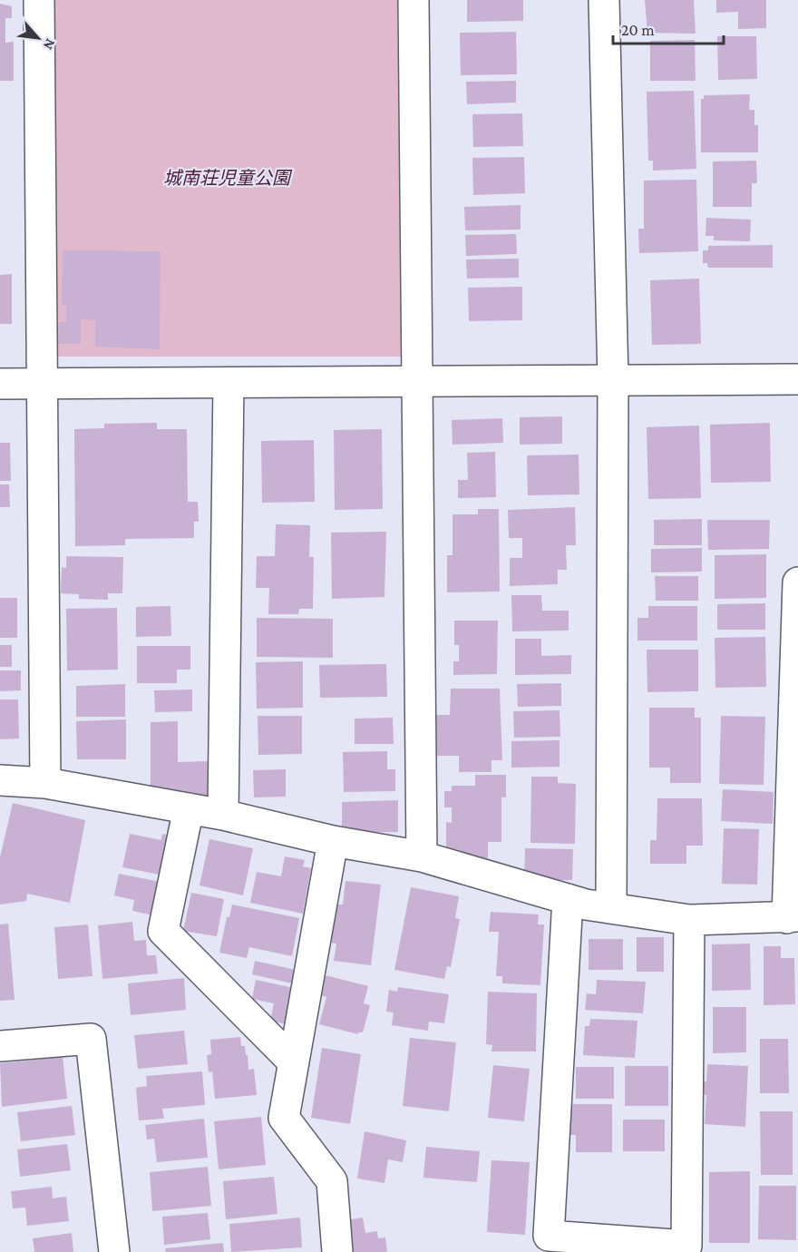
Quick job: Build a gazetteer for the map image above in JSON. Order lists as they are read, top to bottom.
{
  "parks": ["城南荘児童公園"],
  "scale_bar": "20 m",
  "north": "bottom right"
}
